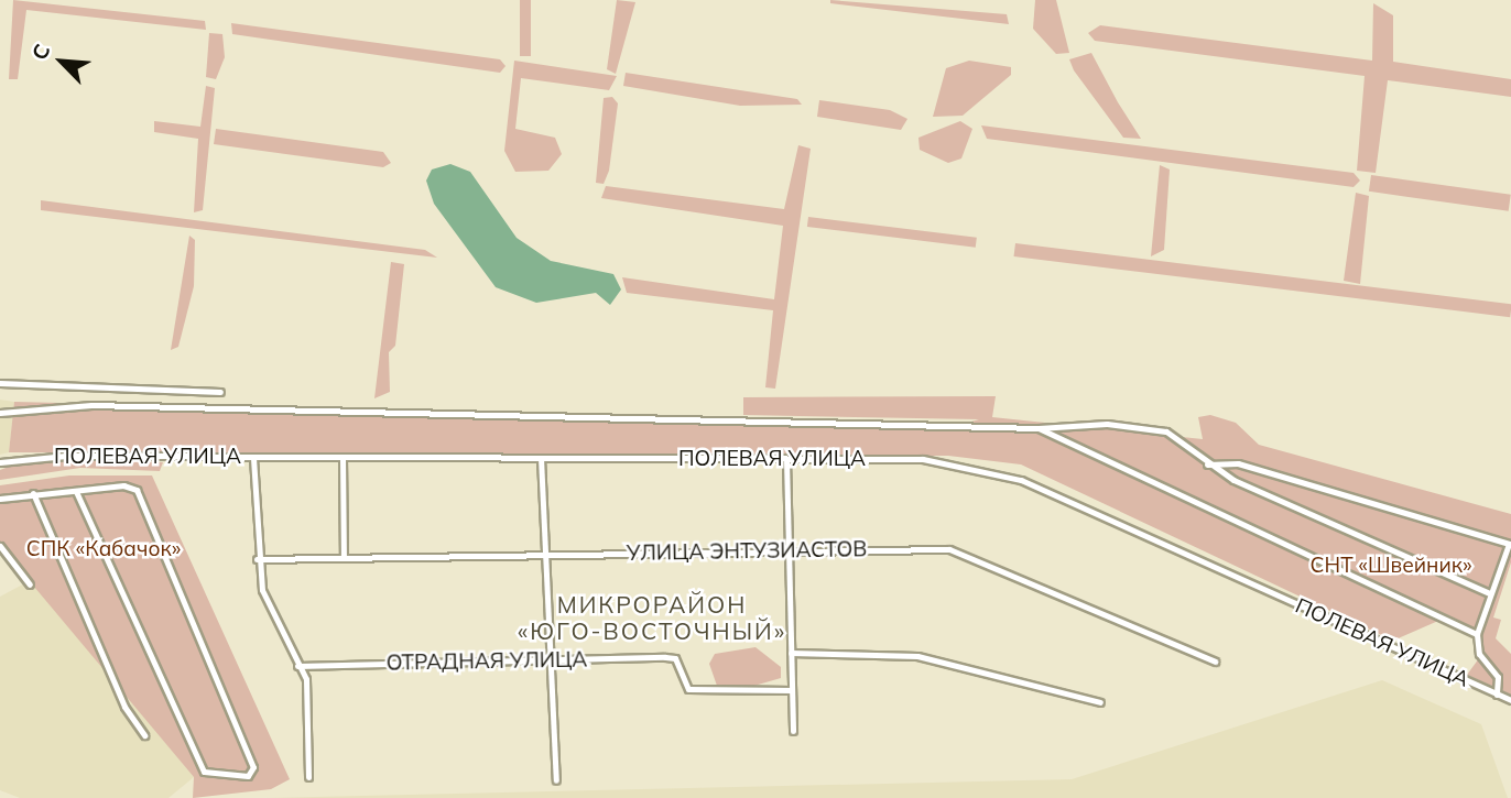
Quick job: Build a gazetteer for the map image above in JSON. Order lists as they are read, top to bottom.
{
  "streets": {
    "street": ["ПОЛЕВАЯ УЛИЦА", "УЛИЦА ЭНТУЗИАСТОВ", "ОТРАДНАЯ УЛИЦА"]
  },
  "districts": ["МИКРОРАЙОН «ЮГО-ВОСТОЧНЫЙ»"],
  "parks": ["СПК «Кабачок»", "СНТ «Швейник»"],
  "north": "top left"
}
